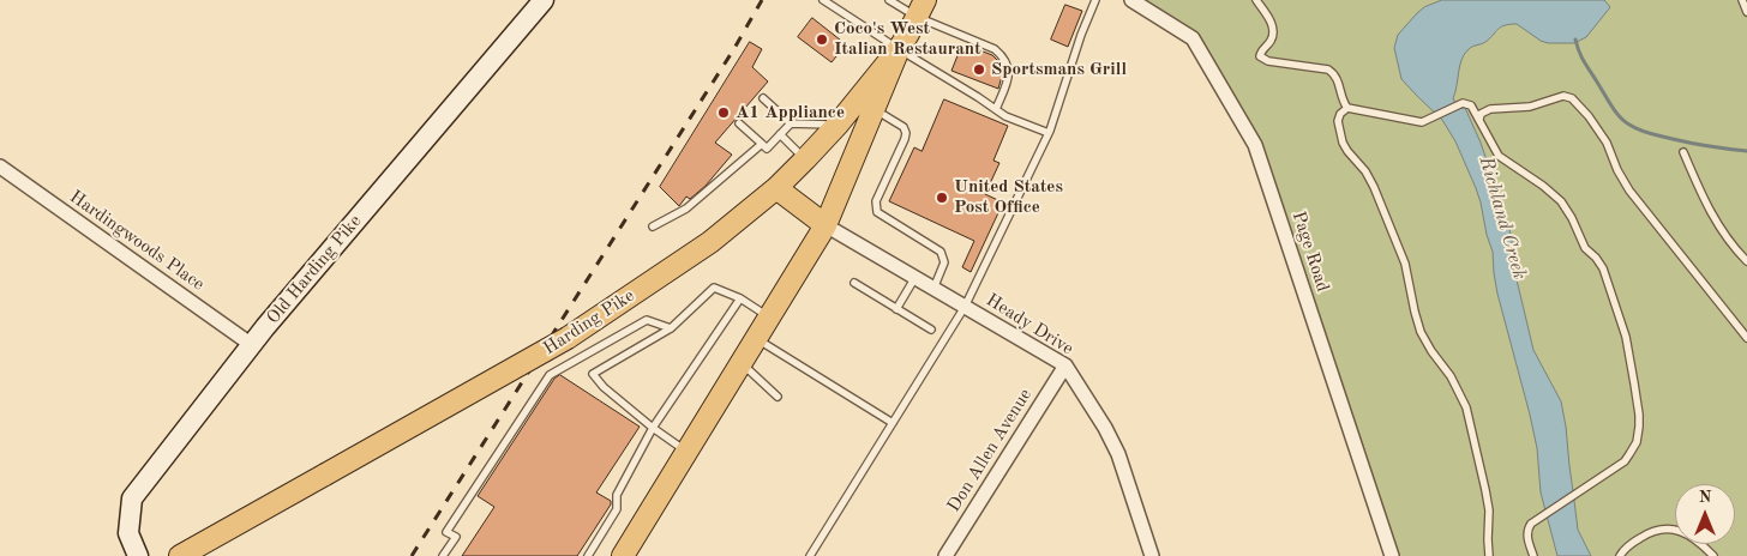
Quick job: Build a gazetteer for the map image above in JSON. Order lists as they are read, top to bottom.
{
  "streets": {
    "main road": ["Harding Pike"],
    "street": [
      "Hardingwoods Place",
      "Page Road",
      "Old Harding Pike",
      "Heady Drive",
      "Don Allen Avenue"
    ]
  },
  "crossings": [
    ["Hardingwoods Place", "Old Harding Pike"],
    ["Heady Drive", "Don Allen Avenue"]
  ],
  "water": ["Richland Creek"],
  "places": [
    "Coco's West Italian Restaurant",
    "Sportsmans Grill",
    "A1 Appliance",
    "United States Post Office"
  ],
  "north": "top"
}
